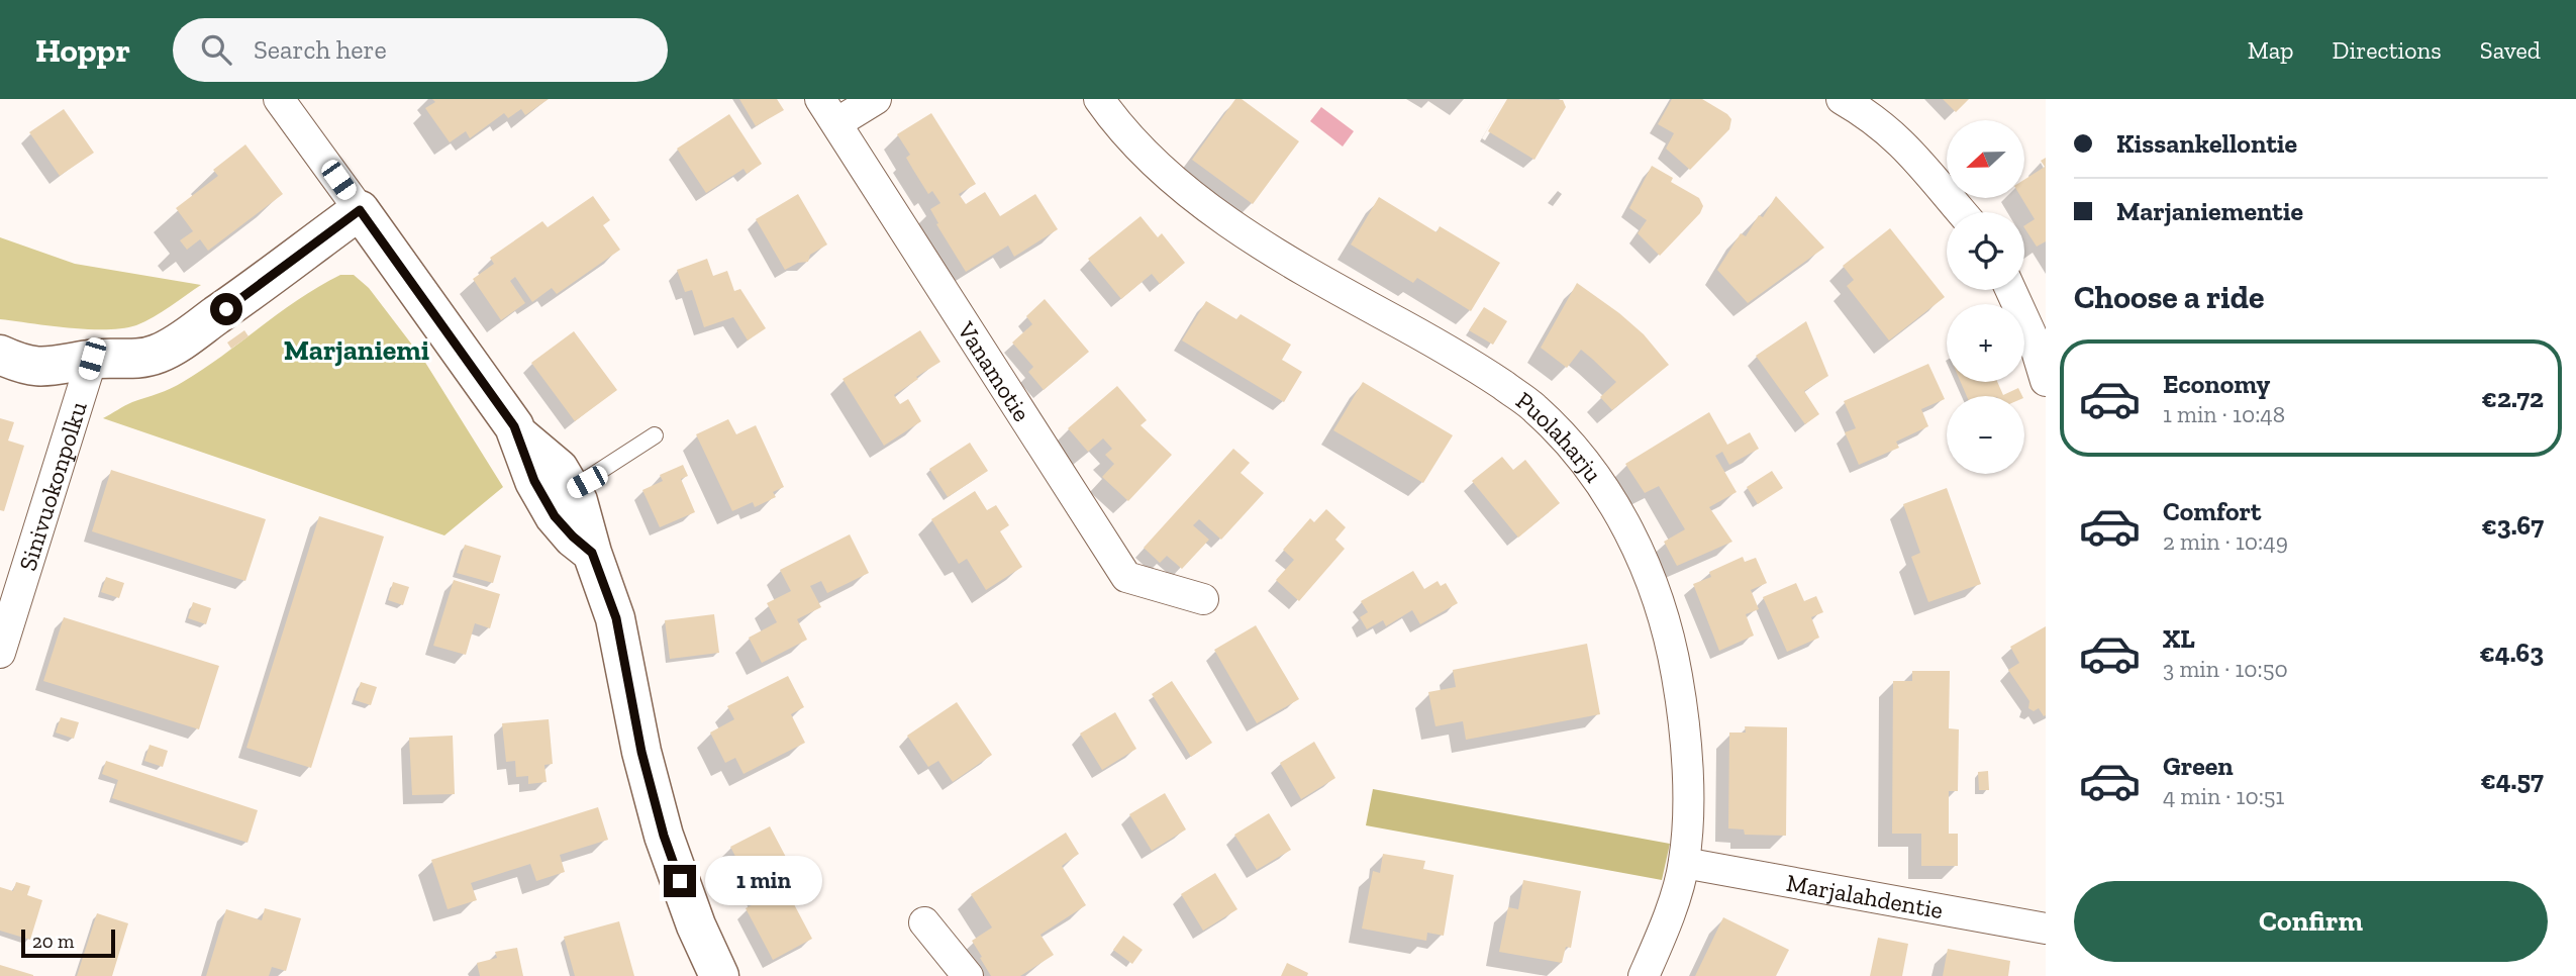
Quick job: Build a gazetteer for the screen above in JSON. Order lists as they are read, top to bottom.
{
  "streets": {
    "street": [
      "Vanamotie",
      "Puolaharju",
      "Sinivuokonpolku",
      "Marjalahdentie"
    ]
  },
  "crossings": [
    ["Puolaharju", "Marjalahdentie"]
  ],
  "districts": ["Marjaniemi"],
  "scale_bar": "20 m",
  "north": "left",
  "page": {
    "header": "Hoppr",
    "search": "Search here",
    "nav": ["Map", "Directions", "Saved"],
    "banner": ["Kissankellontie", "Marjaniementie"],
    "map_buttons": ["+", "−"],
    "heading": "Choose a ride",
    "list": [
      {
        "name": "Economy",
        "note": "1 min · 10:48",
        "value": "€2.72"
      },
      {
        "name": "Comfort",
        "note": "2 min · 10:49",
        "value": "€3.67"
      },
      {
        "name": "XL",
        "note": "3 min · 10:50",
        "value": "€4.63"
      },
      {
        "name": "Green",
        "note": "4 min · 10:51",
        "value": "€4.57"
      }
    ],
    "bubble": "1 min",
    "buttons": "Confirm",
    "scale": "20 m"
  }
}
